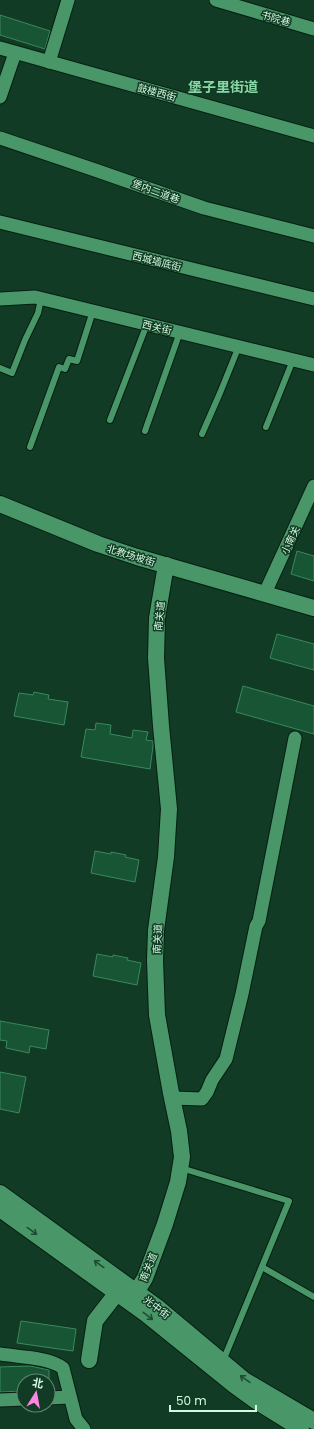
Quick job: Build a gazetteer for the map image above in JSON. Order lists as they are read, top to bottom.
{
  "streets": {
    "street": [
      "书院巷",
      "鼓楼西街",
      "堡内二道巷",
      "西城墙底街",
      "西关街",
      "小南关",
      "北教场坡街",
      "南关道",
      "光中街"
    ]
  },
  "crossings": [
    ["小南关", "北教场坡街"],
    ["北教场坡街", "南关道"],
    ["南关道", "光中街"]
  ],
  "districts": ["堡子里街道"],
  "scale_bar": "50 m",
  "north": "top"
}
